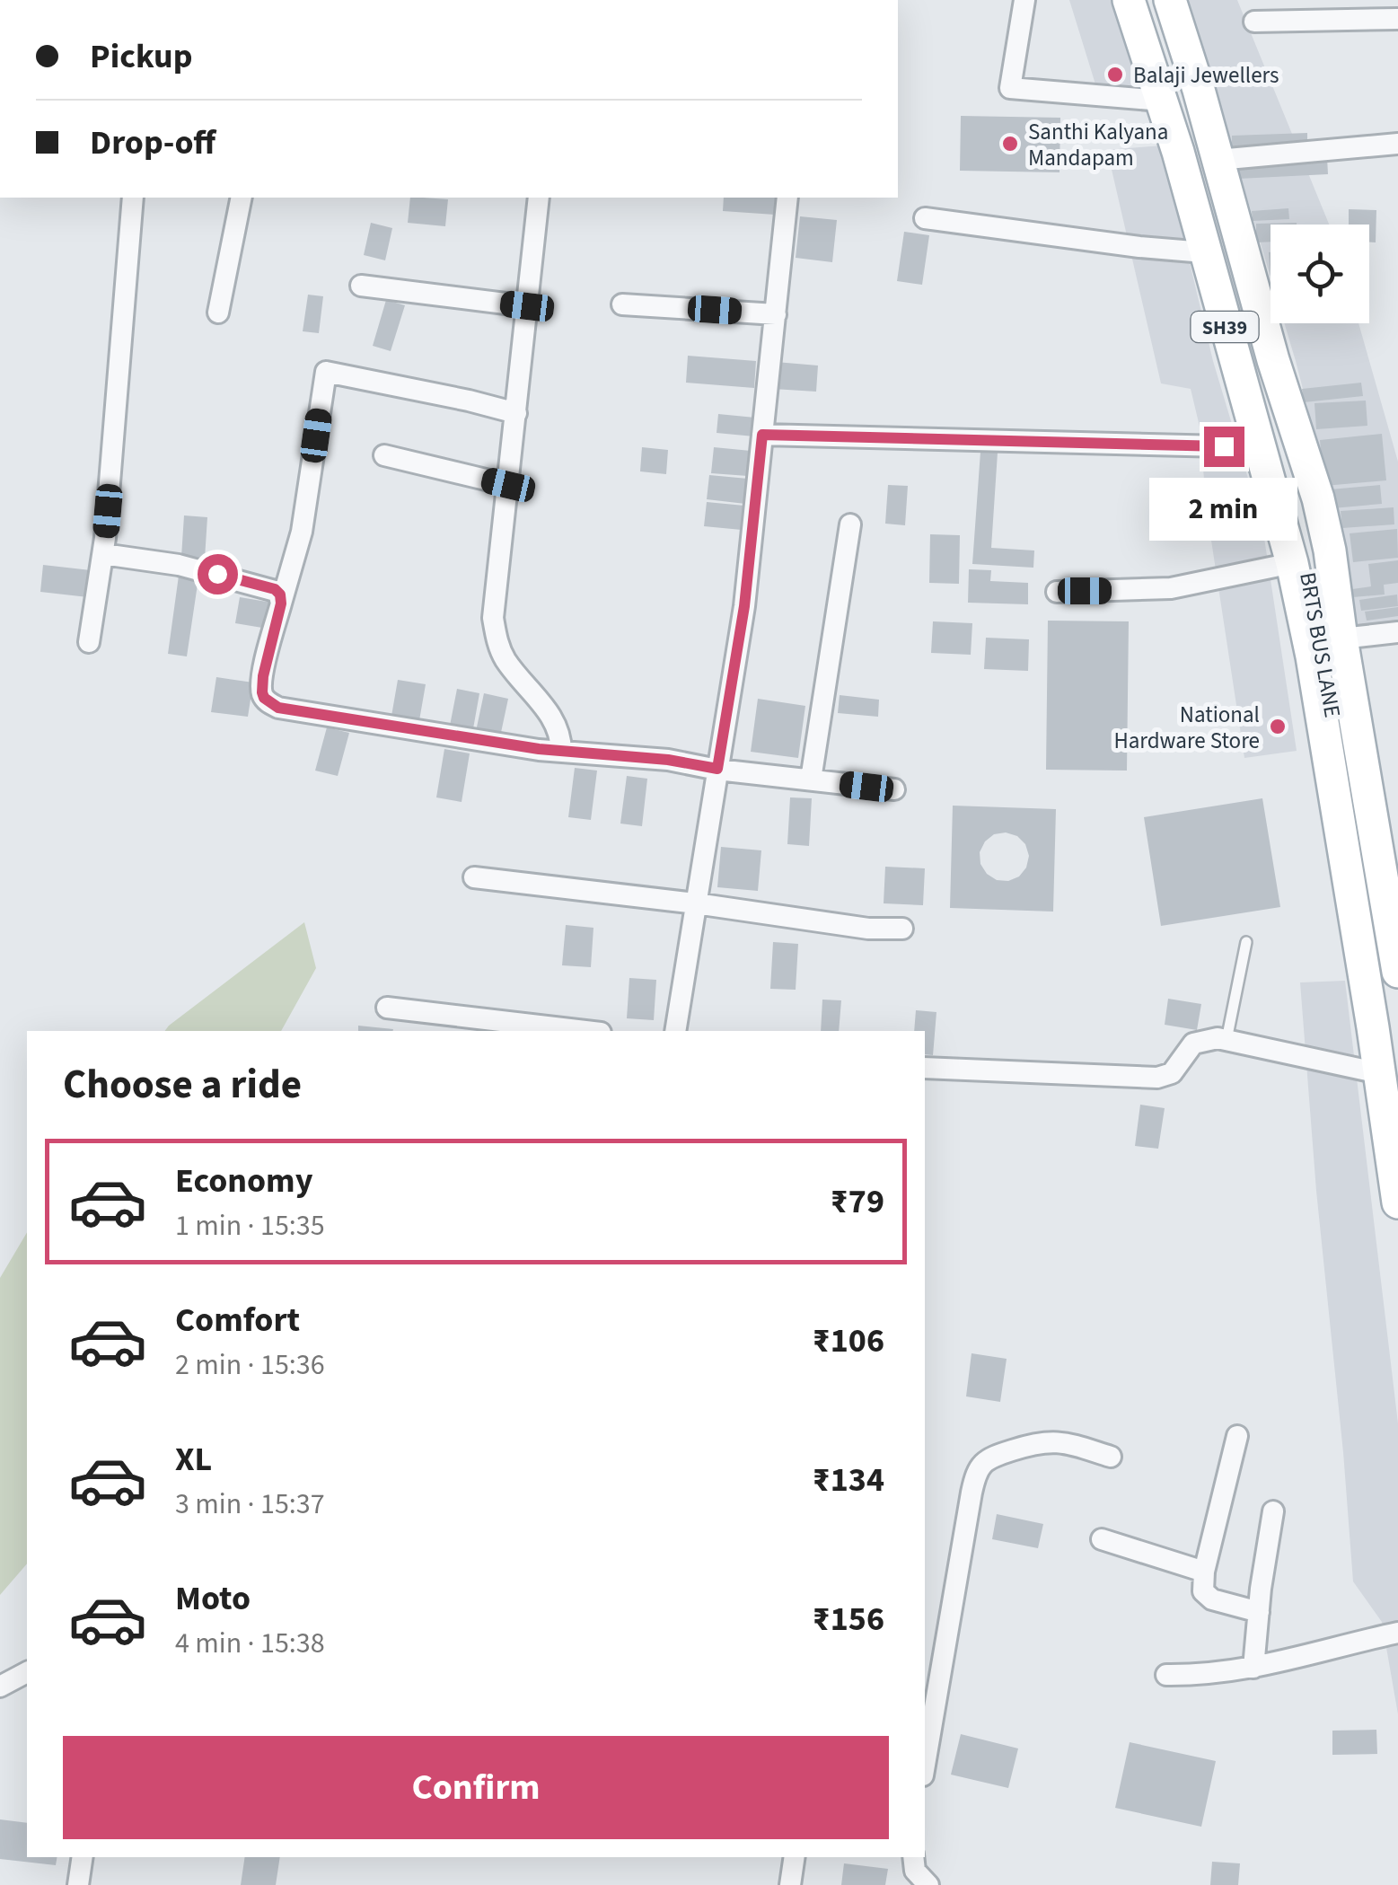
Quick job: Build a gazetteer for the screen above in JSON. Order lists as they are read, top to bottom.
{
  "streets": {
    "main road": ["SH39", "BRTS BUS LANE"]
  },
  "crossings": [
    ["SH39", "BRTS BUS LANE"]
  ],
  "places": ["Balaji Jewellers", "Santhi Kalyana Mandapam", "National Hardware Store"],
  "page": {
    "banner": ["Pickup", "Drop-off"],
    "bubble": "2 min",
    "heading": "Choose a ride",
    "list": [
      {
        "name": "Economy",
        "note": "1 min · 15:35",
        "value": "₹79"
      },
      {
        "name": "Comfort",
        "note": "2 min · 15:36",
        "value": "₹106"
      },
      {
        "name": "XL",
        "note": "3 min · 15:37",
        "value": "₹134"
      },
      {
        "name": "Moto",
        "note": "4 min · 15:38",
        "value": "₹156"
      }
    ],
    "buttons": "Confirm"
  }
}
